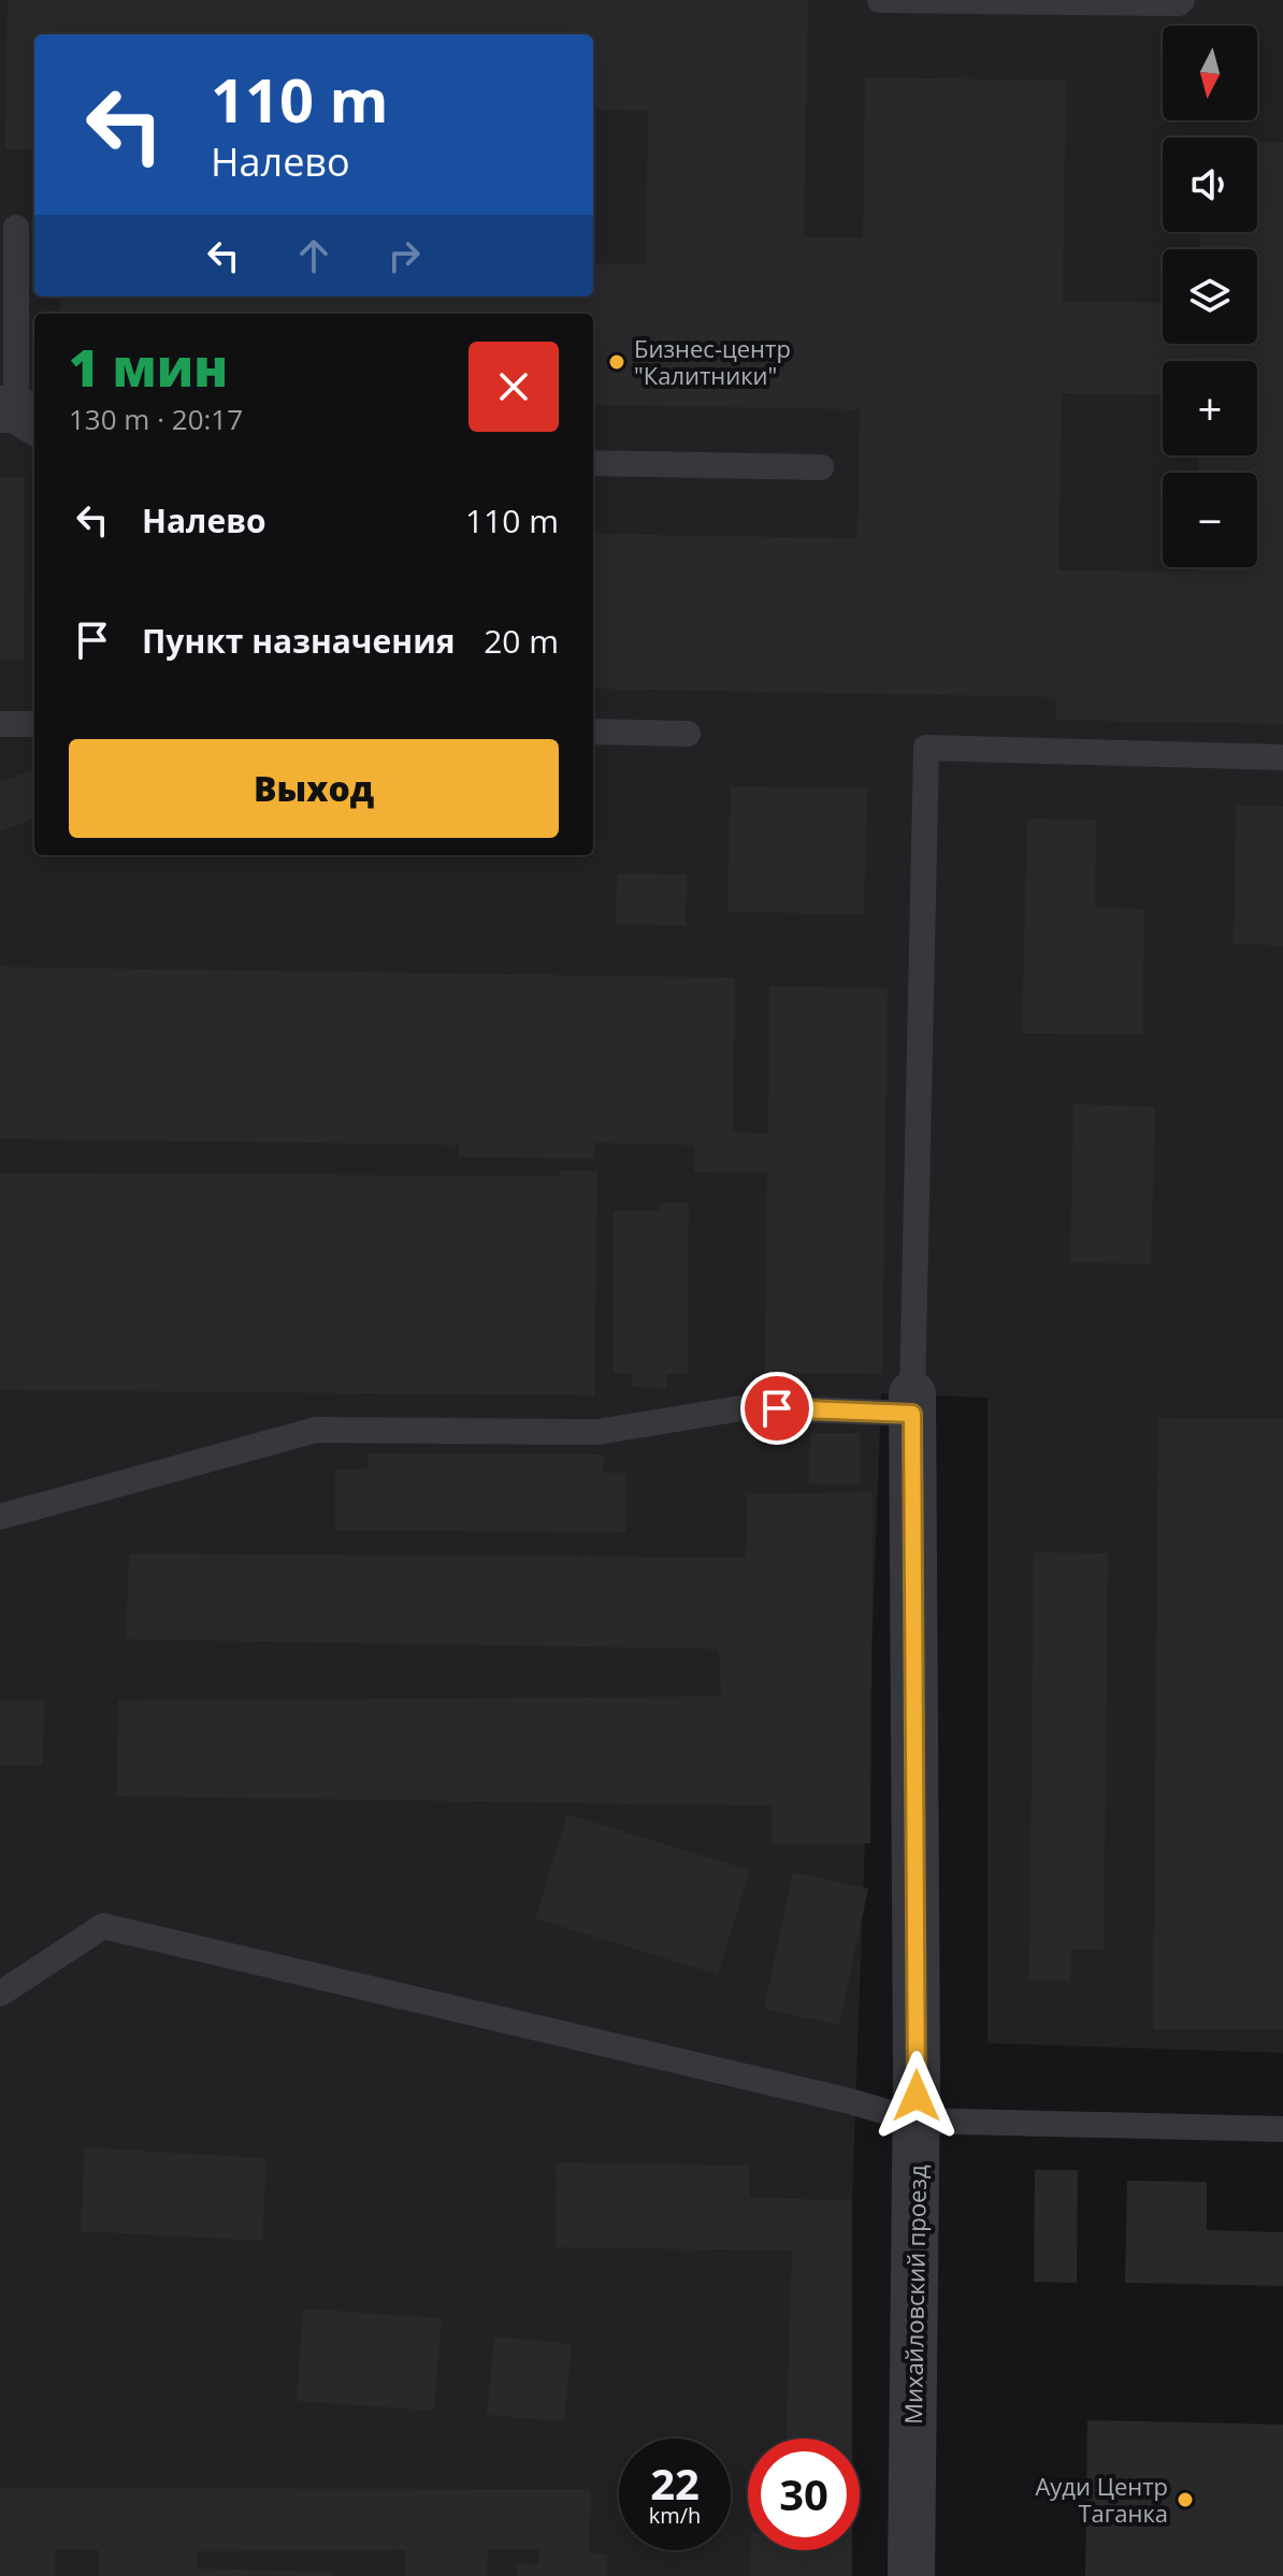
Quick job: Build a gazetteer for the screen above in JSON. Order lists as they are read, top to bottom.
{
  "streets": {
    "street": ["Михайловский проезд"]
  },
  "places": ["Бизнес-центр \"Калитники\"", "Ауди Центр Таганка"],
  "north": "bottom",
  "page": {
    "map_buttons": ["+", "−"],
    "turn": ["110 m", "Налево"],
    "heading": ["1 мин", "130 m · 20:17"],
    "list": [
      {
        "name": "Налево",
        "value": "110 m"
      },
      {
        "name": "Пункт назначения",
        "value": "20 m"
      }
    ],
    "buttons": "Выход",
    "speed": "22 km/h",
    "limit": "30"
  }
}
